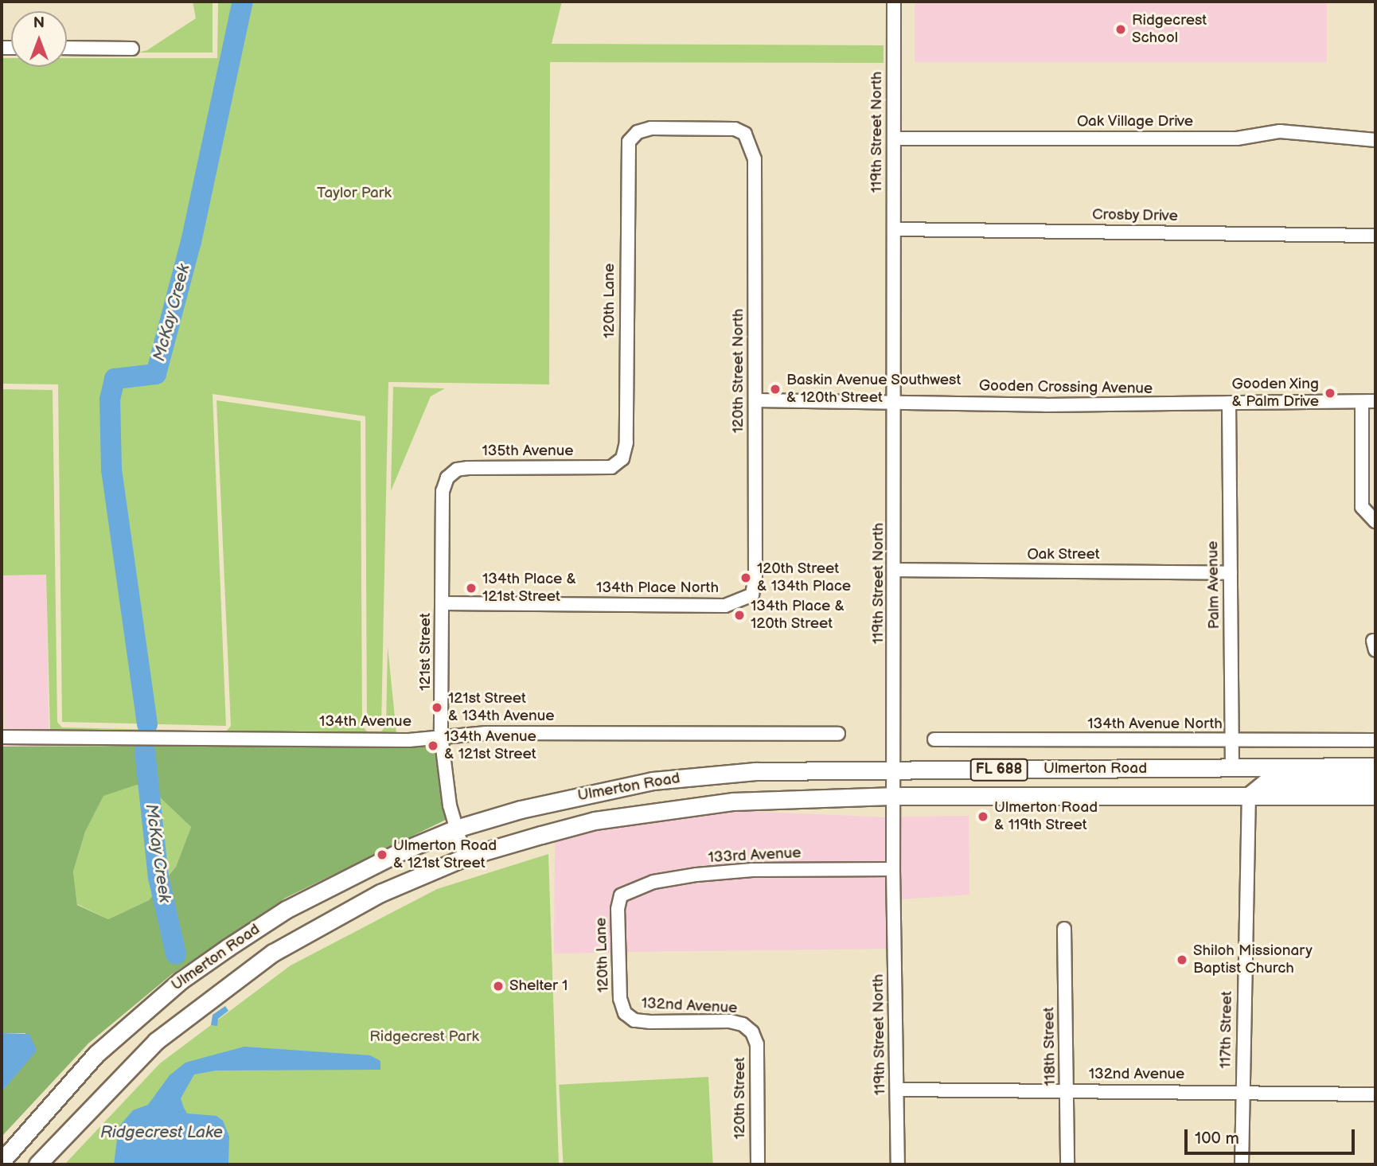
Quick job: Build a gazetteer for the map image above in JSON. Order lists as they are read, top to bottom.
{
  "streets": {
    "main road": ["Ulmerton Road", "FL 688"],
    "street": [
      "Oak Village Drive",
      "119th Street North",
      "Crosby Drive",
      "120th Lane",
      "120th Street North",
      "Gooden Crossing Avenue",
      "135th Avenue",
      "Oak Street",
      "Palm Avenue",
      "134th Place North",
      "121st Street",
      "134th Avenue",
      "134th Avenue North",
      "133rd Avenue",
      "132nd Avenue",
      "117th Street",
      "118th Street",
      "120th Street"
    ]
  },
  "crossings": [
    ["Oak Village Drive", "119th Street North"],
    ["119th Street North", "Crosby Drive"],
    ["119th Street North", "Gooden Crossing Avenue"],
    ["119th Street North", "Oak Street"],
    ["119th Street North", "Ulmerton Road"],
    ["119th Street North", "133rd Avenue"],
    ["119th Street North", "132nd Avenue"],
    ["120th Lane", "120th Street North"],
    ["120th Lane", "135th Avenue"],
    ["120th Lane", "133rd Avenue"],
    ["120th Lane", "132nd Avenue"],
    ["120th Street North", "Gooden Crossing Avenue"],
    ["120th Street North", "134th Place North"],
    ["Gooden Crossing Avenue", "Palm Avenue"],
    ["135th Avenue", "121st Street"],
    ["Oak Street", "Palm Avenue"],
    ["Palm Avenue", "134th Avenue North"],
    ["Palm Avenue", "Ulmerton Road"],
    ["134th Place North", "121st Street"],
    ["121st Street", "134th Avenue"],
    ["121st Street", "Ulmerton Road"],
    ["Ulmerton Road", "117th Street"],
    ["132nd Avenue", "117th Street"],
    ["132nd Avenue", "118th Street"],
    ["132nd Avenue", "120th Street"]
  ],
  "water": ["McKay Creek", "Ridgecrest Lake"],
  "parks": ["Taylor Park", "Ridgecrest Park"],
  "places": [
    "Ridgecrest School",
    "Baskin Avenue Southwest & 120th Street",
    "Gooden Xing & Palm Drive",
    "120th Street & 134th Place",
    "134th Place & 121st Street",
    "134th Place & 120th Street",
    "121st Street & 134th Avenue",
    "134th Avenue & 121st Street",
    "Ulmerton Road & 119th Street",
    "Ulmerton Road & 121st Street",
    "Shiloh Missionary Baptist Church",
    "Shelter 1"
  ],
  "scale_bar": "100 m",
  "north": "top"
}
